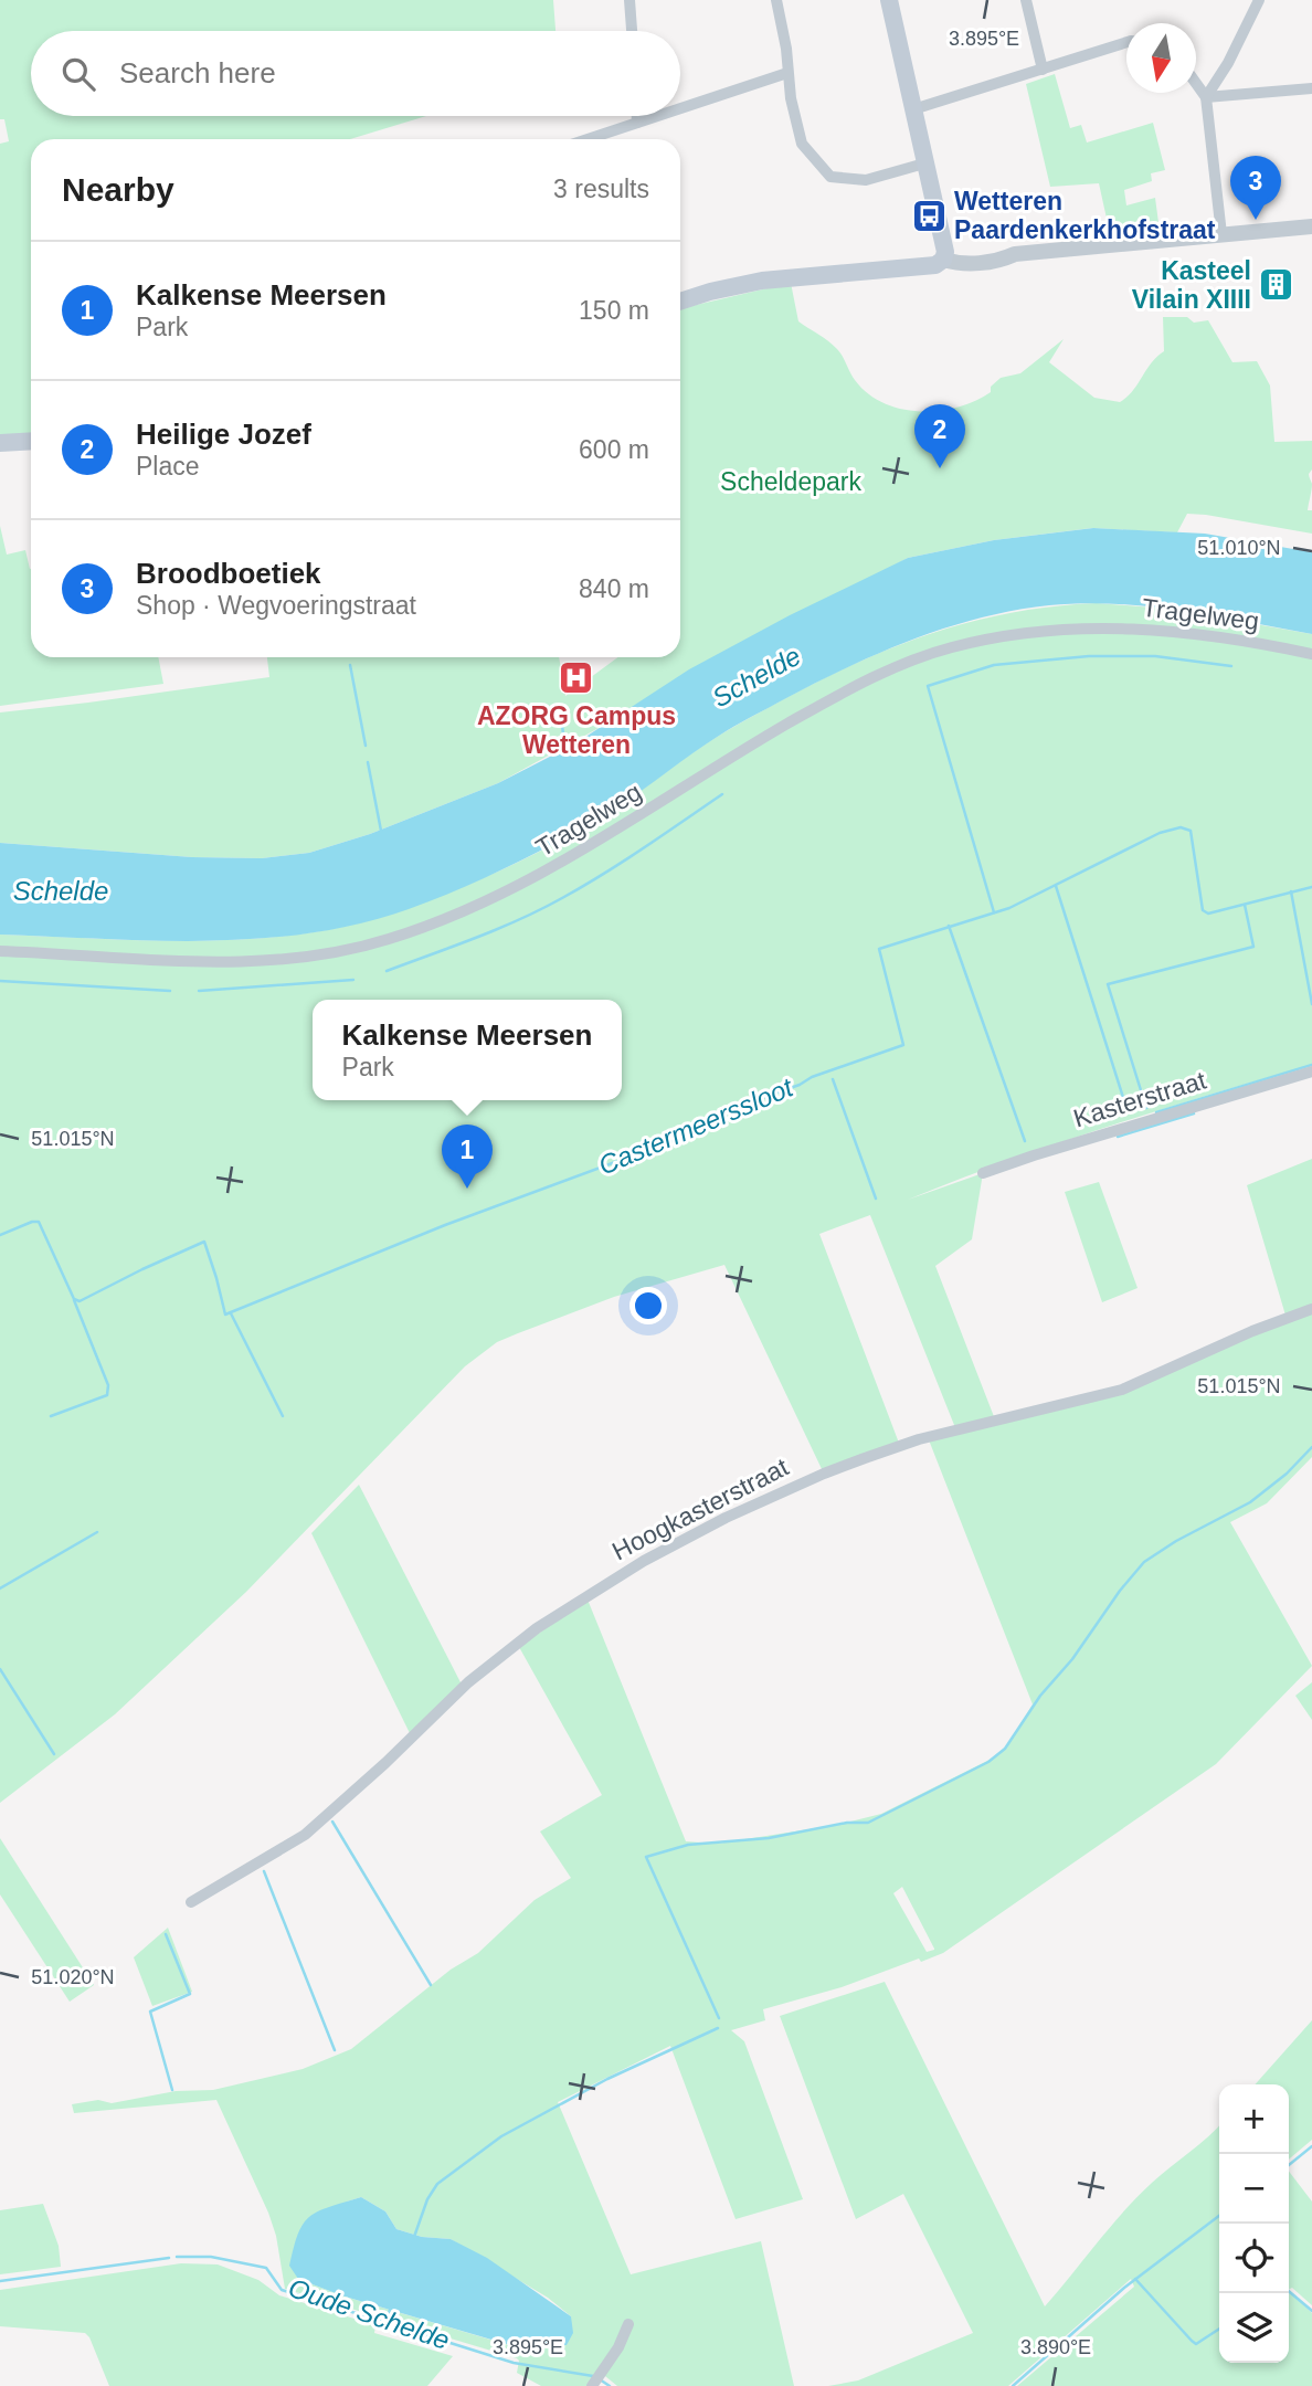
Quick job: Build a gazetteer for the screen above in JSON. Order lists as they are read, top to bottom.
{
  "streets": {
    "street": ["Tragelweg", "Kasterstraat", "Hoogkasterstraat"]
  },
  "water": ["Schelde", "Castermeerssloot", "Oude Schelde"],
  "parks": ["Scheldepark"],
  "places": {
    "bus stop": ["Wetteren Paardenkerkhofstraat"],
    "building": ["Kasteel Vilain XIIII"],
    "hospital": ["AZORG Campus Wetteren"]
  },
  "north": "bottom",
  "page": {
    "search": "Search here",
    "heading": ["Nearby", "3 results"],
    "pins": ["3", "2", "1"],
    "list": [
      {
        "mark": "1",
        "name": "Kalkense Meersen",
        "note": "Park",
        "value": "150 m"
      },
      {
        "mark": "2",
        "name": "Heilige Jozef",
        "note": "Place",
        "value": "600 m"
      },
      {
        "mark": "3",
        "name": "Broodboetiek",
        "note": "Shop · Wegvoeringstraat",
        "value": "840 m"
      }
    ],
    "popup": ["Kalkense Meersen", "Park"],
    "map_buttons": ["+", "−"]
  },
  "coordinates": [
    "3.895°E",
    "51.010°N",
    "51.015°N",
    "51.020°N",
    "3.890°E"
  ]
}
